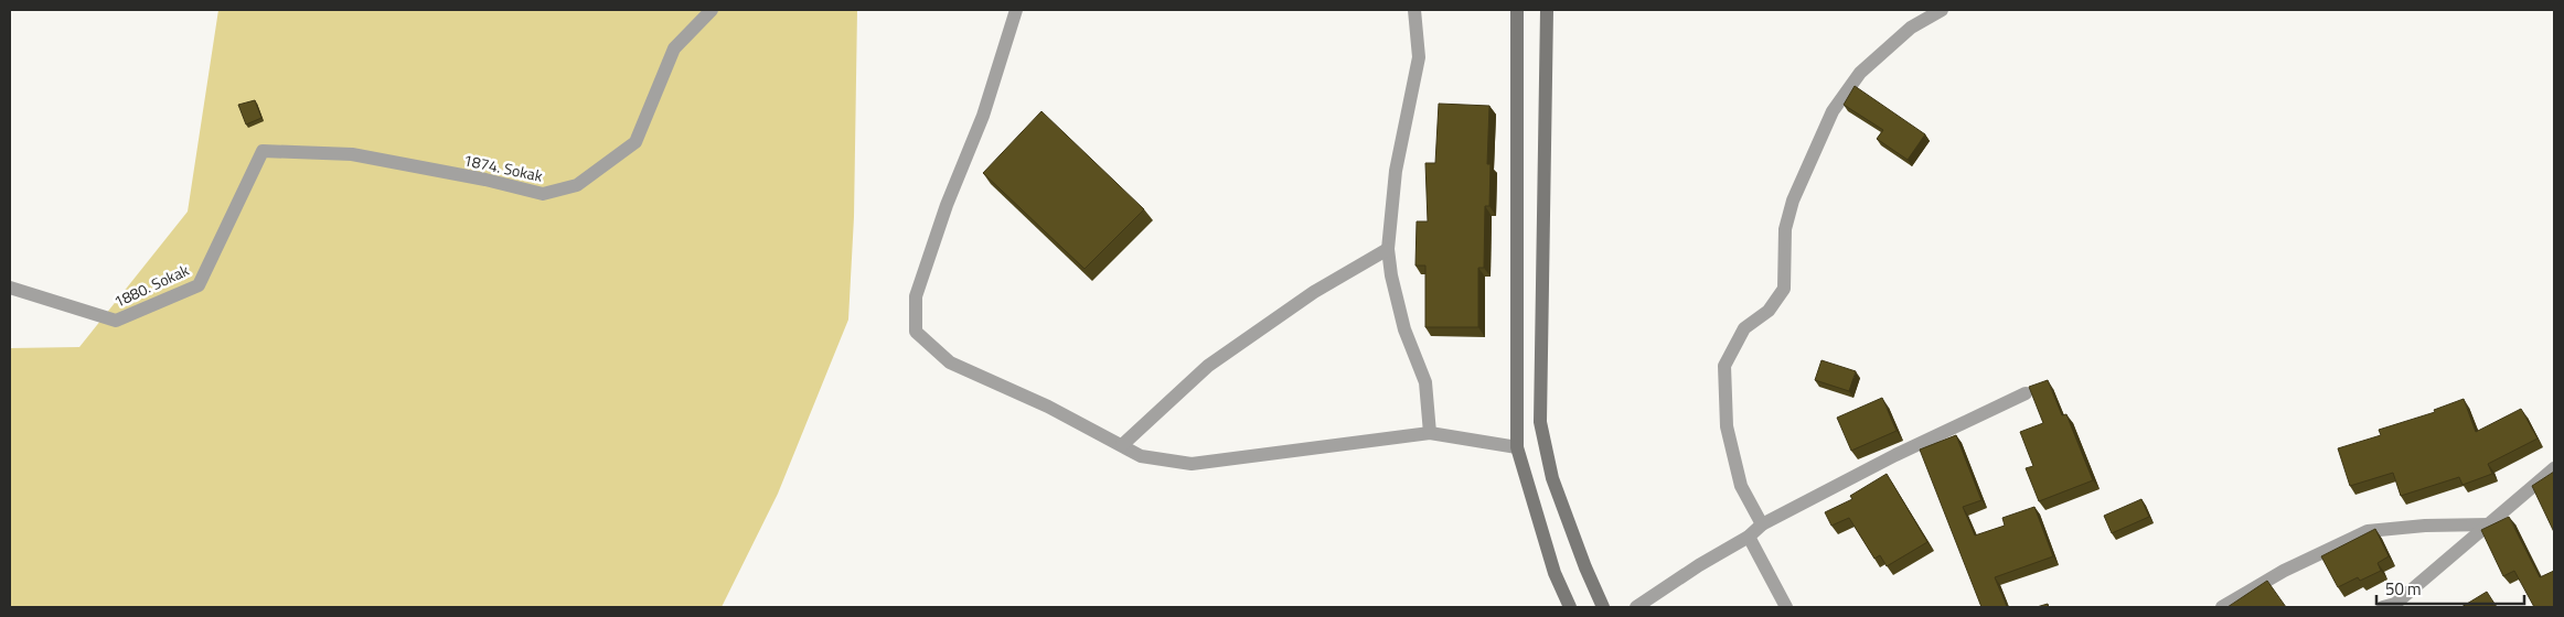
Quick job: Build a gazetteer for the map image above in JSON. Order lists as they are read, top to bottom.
{
  "streets": {
    "street": ["1874. Sokak", "1880. Sokak"]
  },
  "crossings": [
    ["1874. Sokak", "1880. Sokak"]
  ],
  "scale_bar": "50 m"
}
